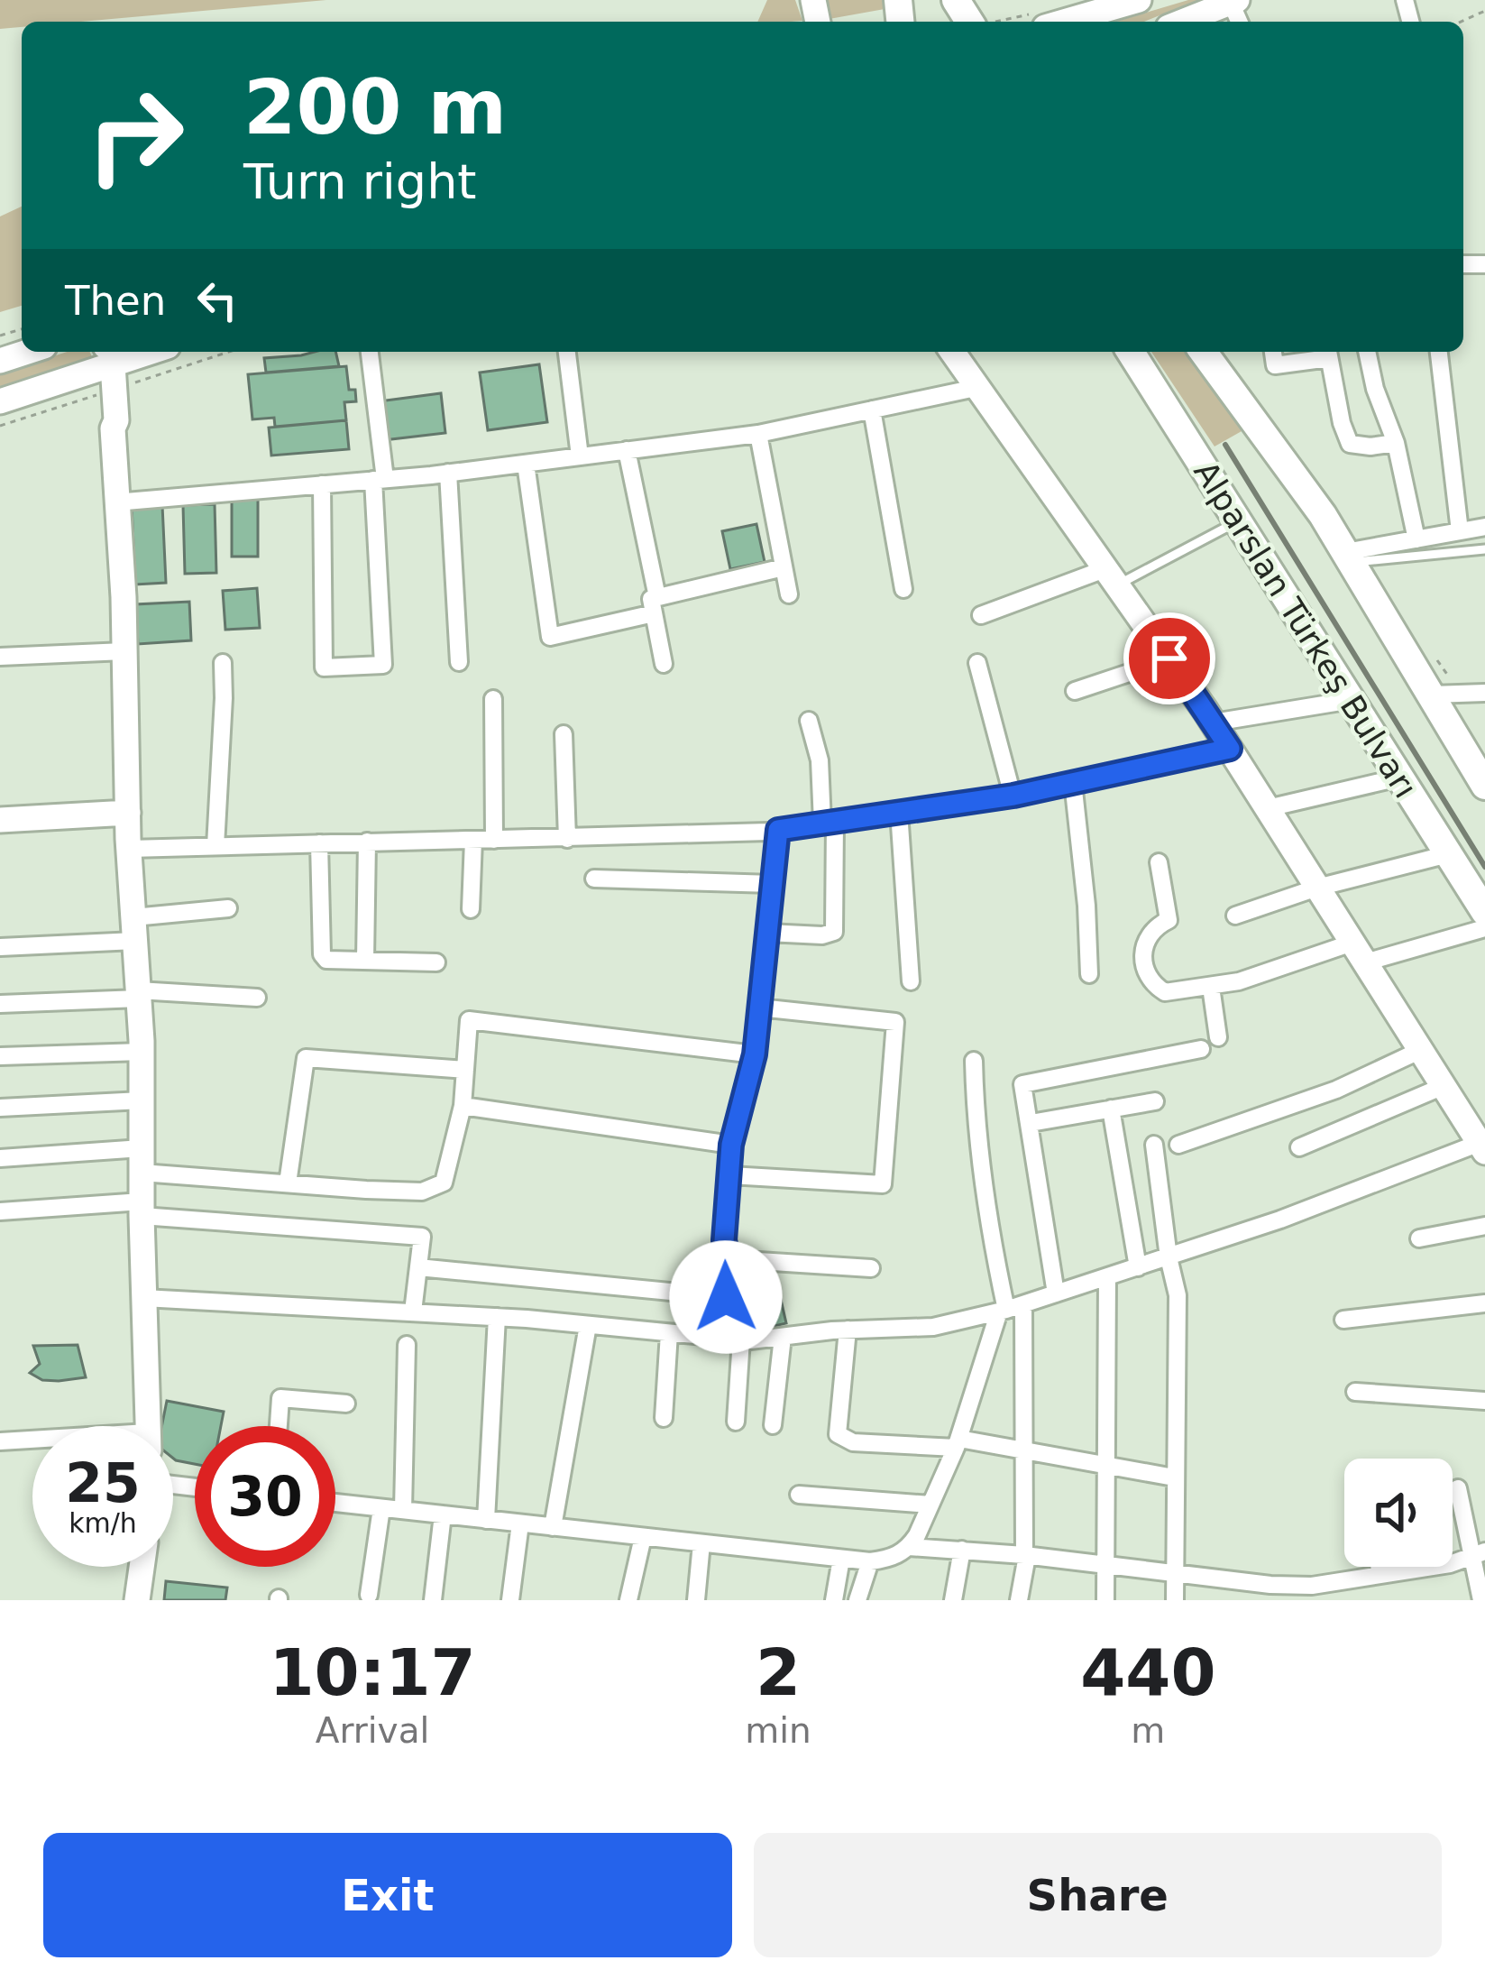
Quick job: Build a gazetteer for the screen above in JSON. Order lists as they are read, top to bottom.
{
  "streets": {
    "main road": ["Alparslan Türkeş Bulvarı"]
  },
  "page": {
    "turn": ["200 m", "Turn right"],
    "then": "Then",
    "speed": "25 km/h",
    "limit": "30",
    "eta": [
      "10:17",
      "Arrival",
      "2",
      "min",
      "440",
      "m"
    ],
    "buttons": ["Exit", "Share"]
  }
}
